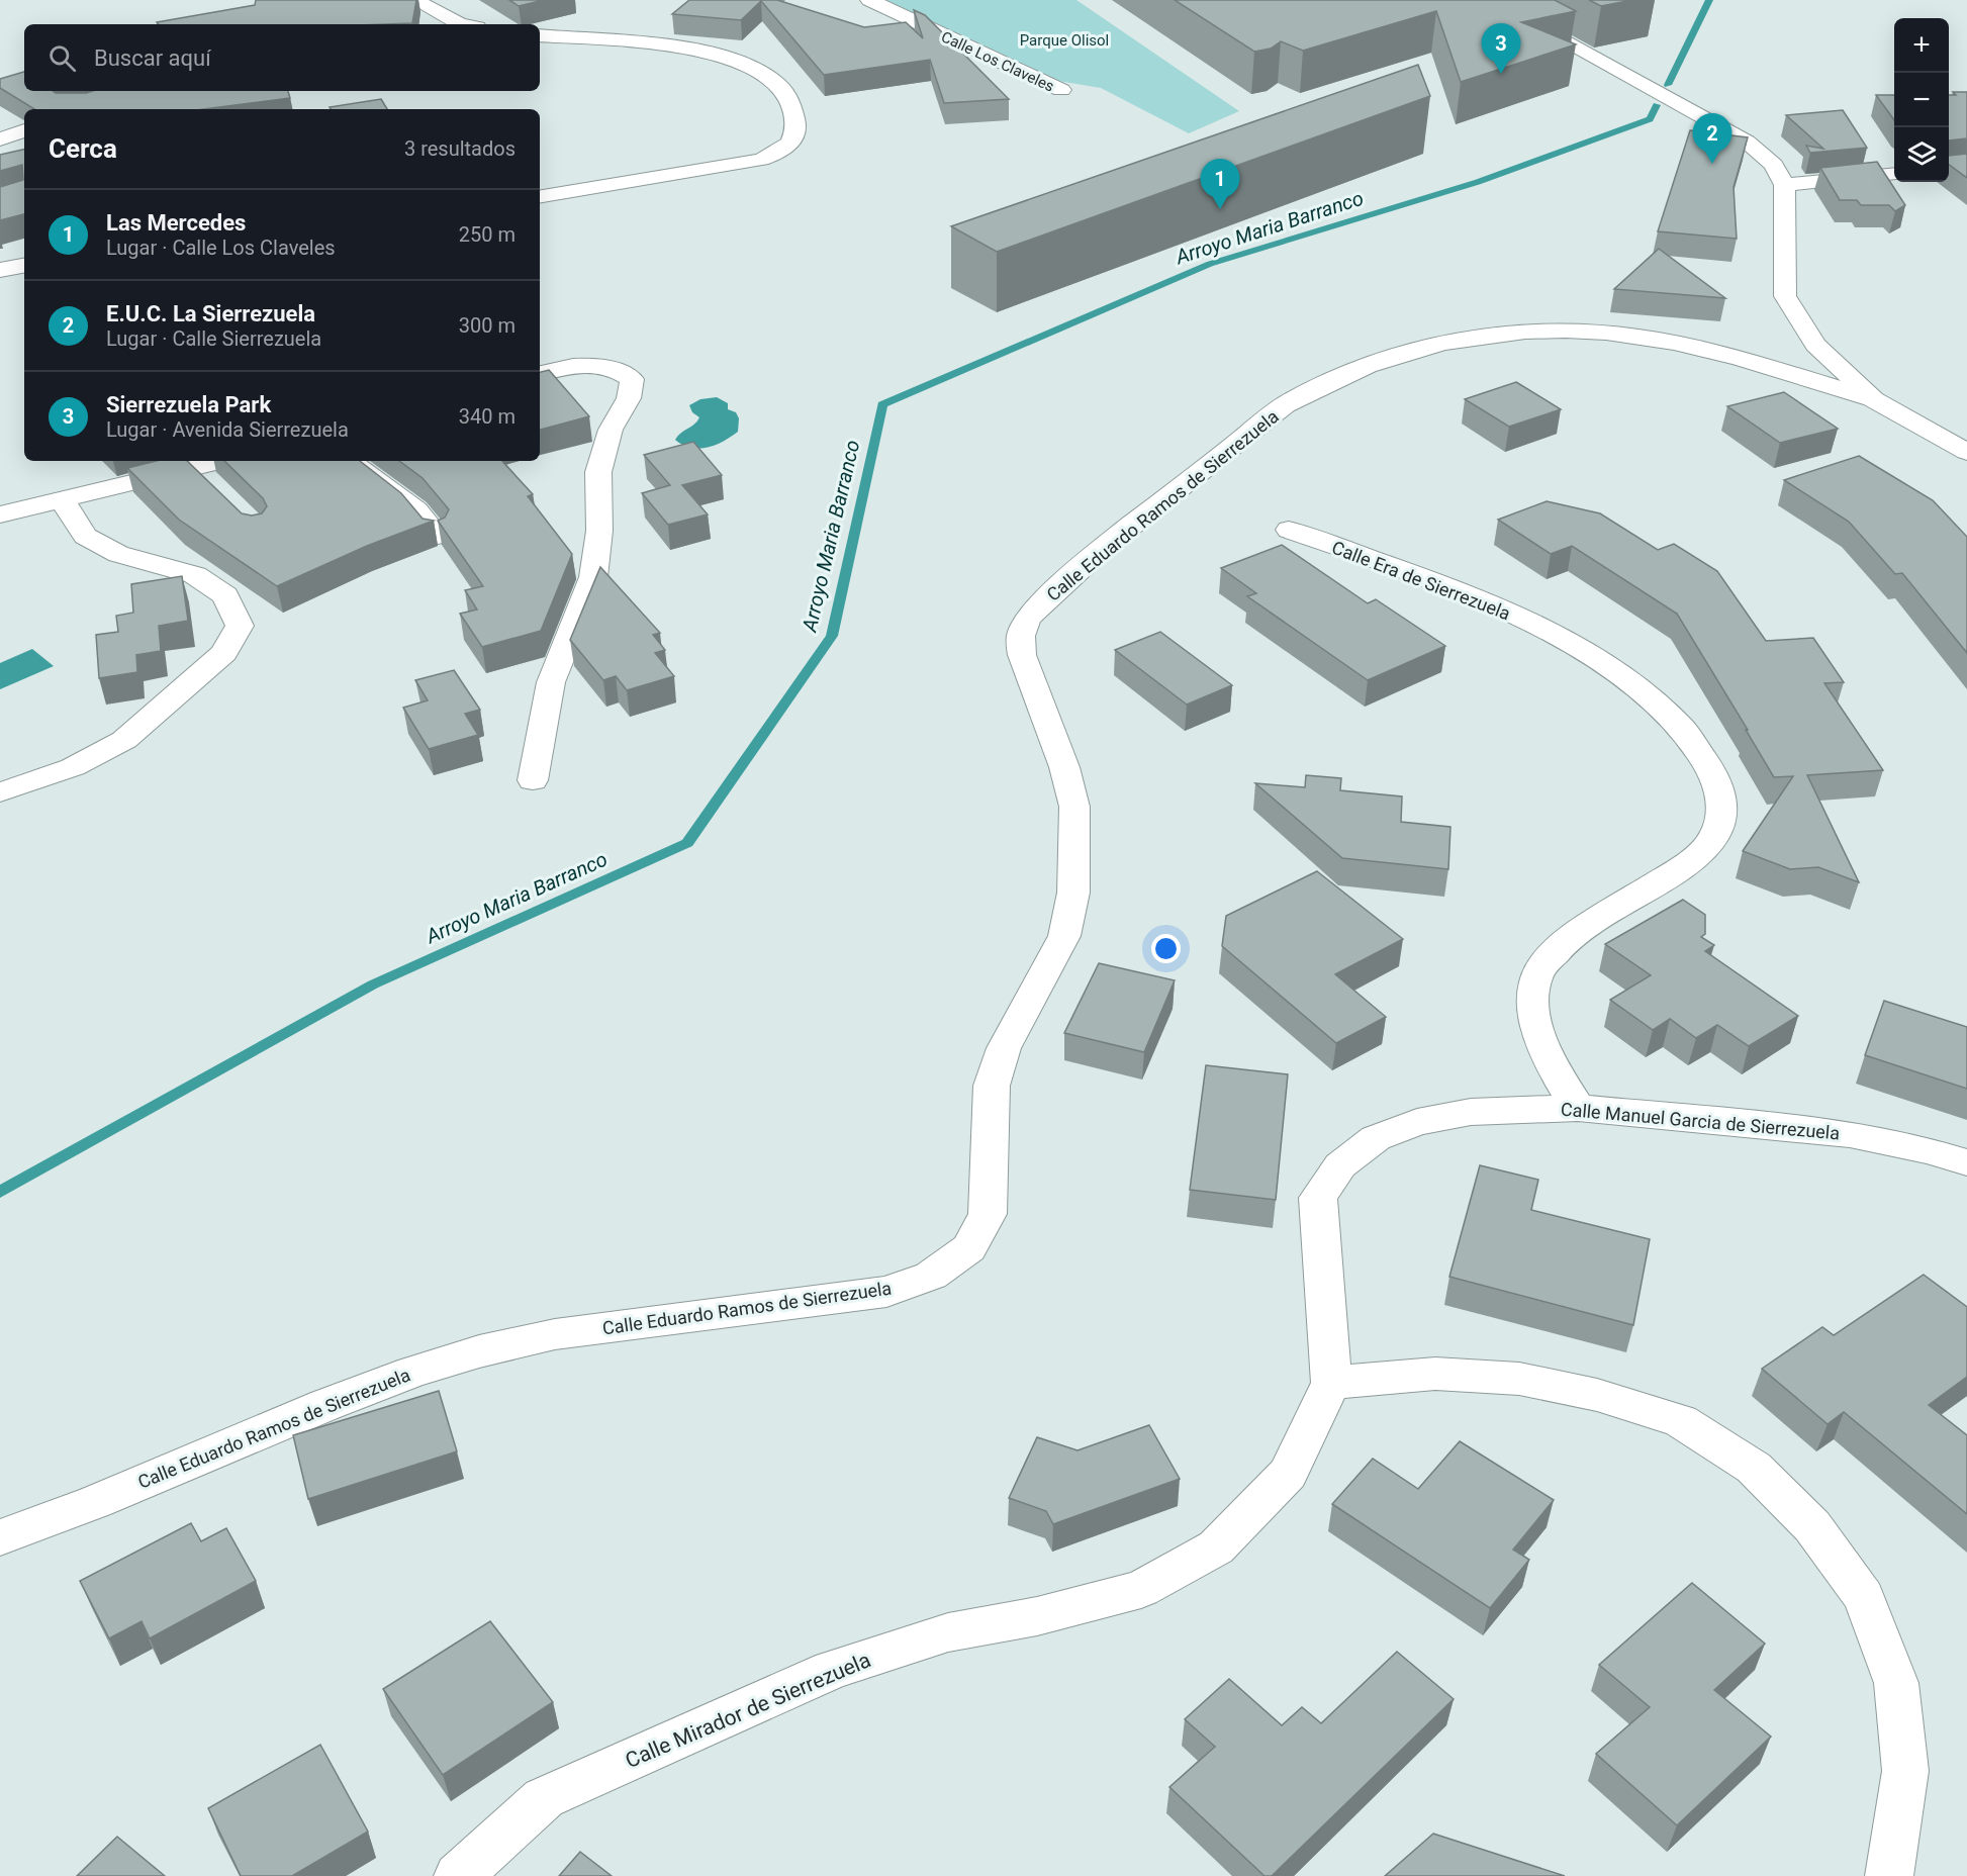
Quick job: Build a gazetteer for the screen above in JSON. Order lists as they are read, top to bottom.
{
  "streets": {
    "street": [
      "Calle Los Claveles",
      "Calle Eduardo Ramos de Sierrezuela",
      "Calle Era de Sierrezuela",
      "Calle Manuel Garcia de Sierrezuela",
      "Calle Mirador de Sierrezuela"
    ]
  },
  "crossings": [
    ["Calle Era de Sierrezuela", "Calle Manuel Garcia de Sierrezuela"],
    ["Calle Manuel Garcia de Sierrezuela", "Calle Mirador de Sierrezuela"]
  ],
  "water": ["Arroyo Maria Barranco"],
  "parks": ["Parque Olisol"],
  "page": {
    "map_buttons": ["+", "−"],
    "pins": ["3", "2", "1"],
    "search": "Buscar aquí",
    "heading": ["Cerca", "3 resultados"],
    "list": [
      {
        "mark": "1",
        "name": "Las Mercedes",
        "note": "Lugar · Calle Los Claveles",
        "value": "250 m"
      },
      {
        "mark": "2",
        "name": "E.U.C. La Sierrezuela",
        "note": "Lugar · Calle Sierrezuela",
        "value": "300 m"
      },
      {
        "mark": "3",
        "name": "Sierrezuela Park",
        "note": "Lugar · Avenida Sierrezuela",
        "value": "340 m"
      }
    ]
  }
}
